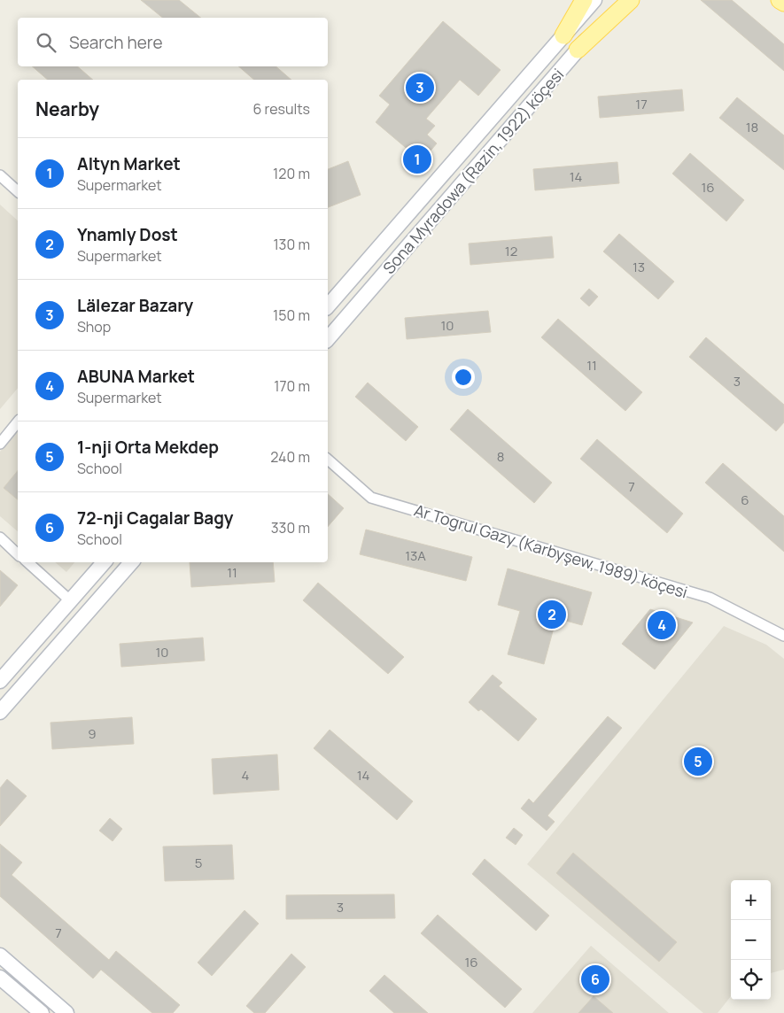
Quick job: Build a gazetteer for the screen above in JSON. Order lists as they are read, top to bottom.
{
  "streets": {
    "main road": ["Sona Myradowa (Razin, 1922) köçesi"],
    "street": ["Ar Togrul Gazy (Karbyşew, 1989) köçesi"]
  },
  "house_numbers": [
    "17",
    "18",
    "14",
    "16",
    "12",
    "13",
    "10",
    "11",
    "3",
    "8",
    "7",
    "6",
    "13A",
    "11",
    "10",
    "9",
    "4",
    "14",
    "5",
    "3",
    "7",
    "16"
  ],
  "page": {
    "search": "Search here",
    "pins": [
      "3",
      "1",
      "2",
      "4",
      "5",
      "6"
    ],
    "heading": ["Nearby", "6 results"],
    "list": [
      {
        "mark": "1",
        "name": "Altyn Market",
        "note": "Supermarket",
        "value": "120 m"
      },
      {
        "mark": "2",
        "name": "Ynamly Dost",
        "note": "Supermarket",
        "value": "130 m"
      },
      {
        "mark": "3",
        "name": "Lälezar Bazary",
        "note": "Shop",
        "value": "150 m"
      },
      {
        "mark": "4",
        "name": "ABUNA Market",
        "note": "Supermarket",
        "value": "170 m"
      },
      {
        "mark": "5",
        "name": "1-nji Orta Mekdep",
        "note": "School",
        "value": "240 m"
      },
      {
        "mark": "6",
        "name": "72-nji Cagalar Bagy",
        "note": "School",
        "value": "330 m"
      }
    ],
    "map_buttons": ["+", "−"]
  }
}
